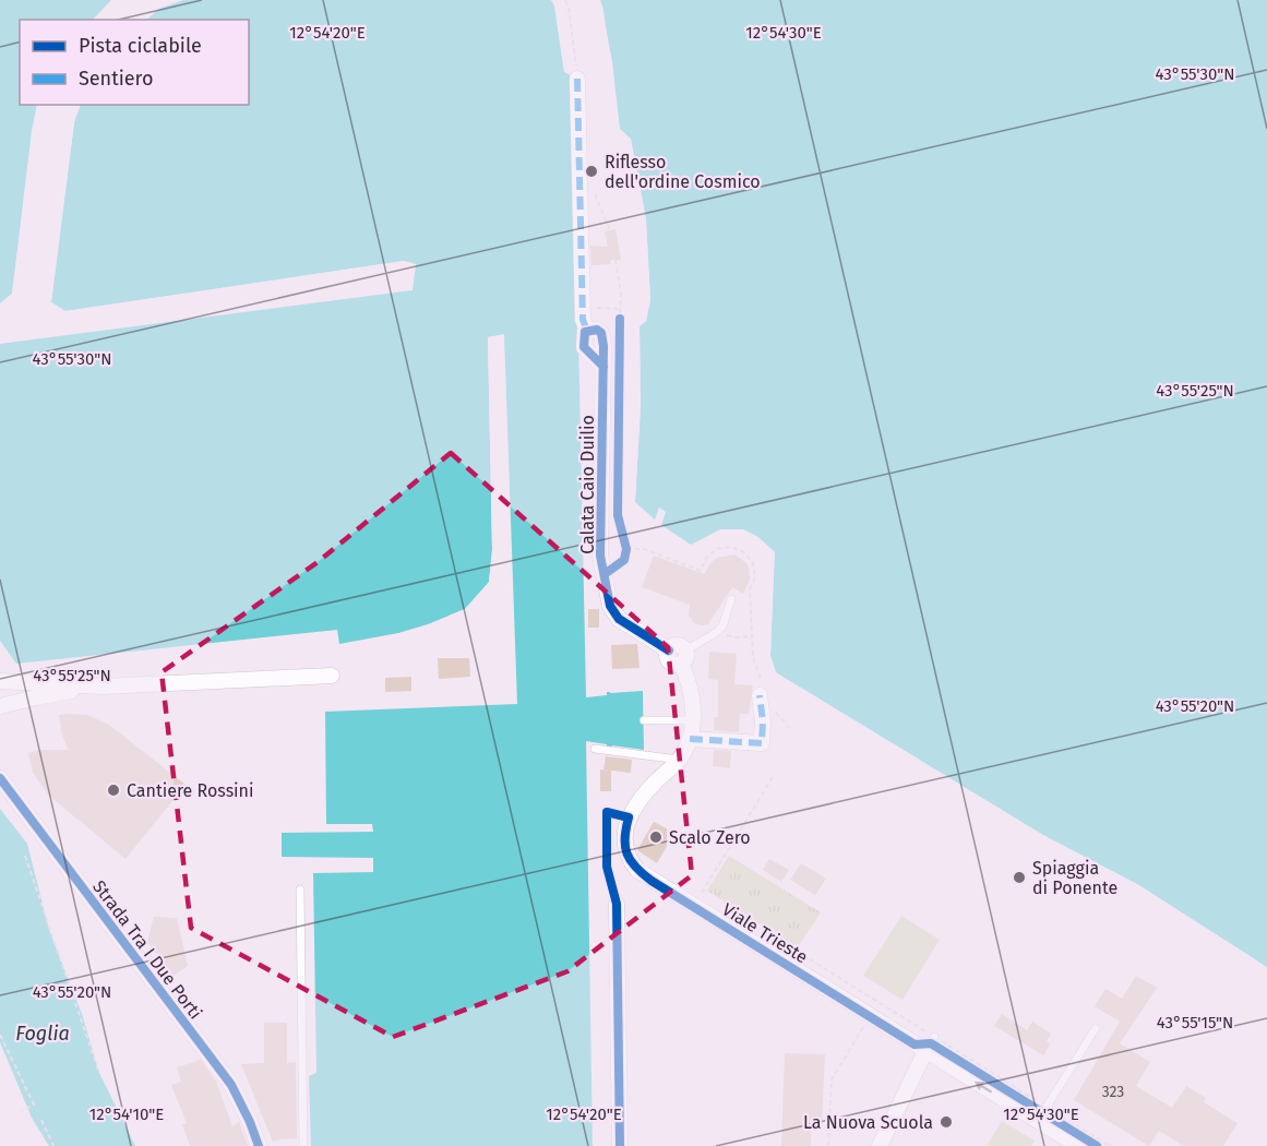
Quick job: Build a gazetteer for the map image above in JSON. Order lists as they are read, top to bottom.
{
  "streets": {
    "street": ["Calata Caio Duilio", "Viale Trieste", "Strada Tra I Due Porti"]
  },
  "crossings": [
    ["Calata Caio Duilio", "Viale Trieste"]
  ],
  "water": ["Foglia"],
  "places": [
    "Riflesso dell'ordine Cosmico",
    "Cantiere Rossini",
    "Scalo Zero",
    "Spiaggia di Ponente",
    "La Nuova Scuola"
  ],
  "house_numbers": ["323"],
  "legend": ["Pista ciclabile", "Sentiero"],
  "coordinates": [
    "12°54'20\"E",
    "12°54'30\"E",
    "43°55'30\"N",
    "43°55'25\"N",
    "43°55'20\"N",
    "43°55'15\"N",
    "12°54'10\"E"
  ]
}
